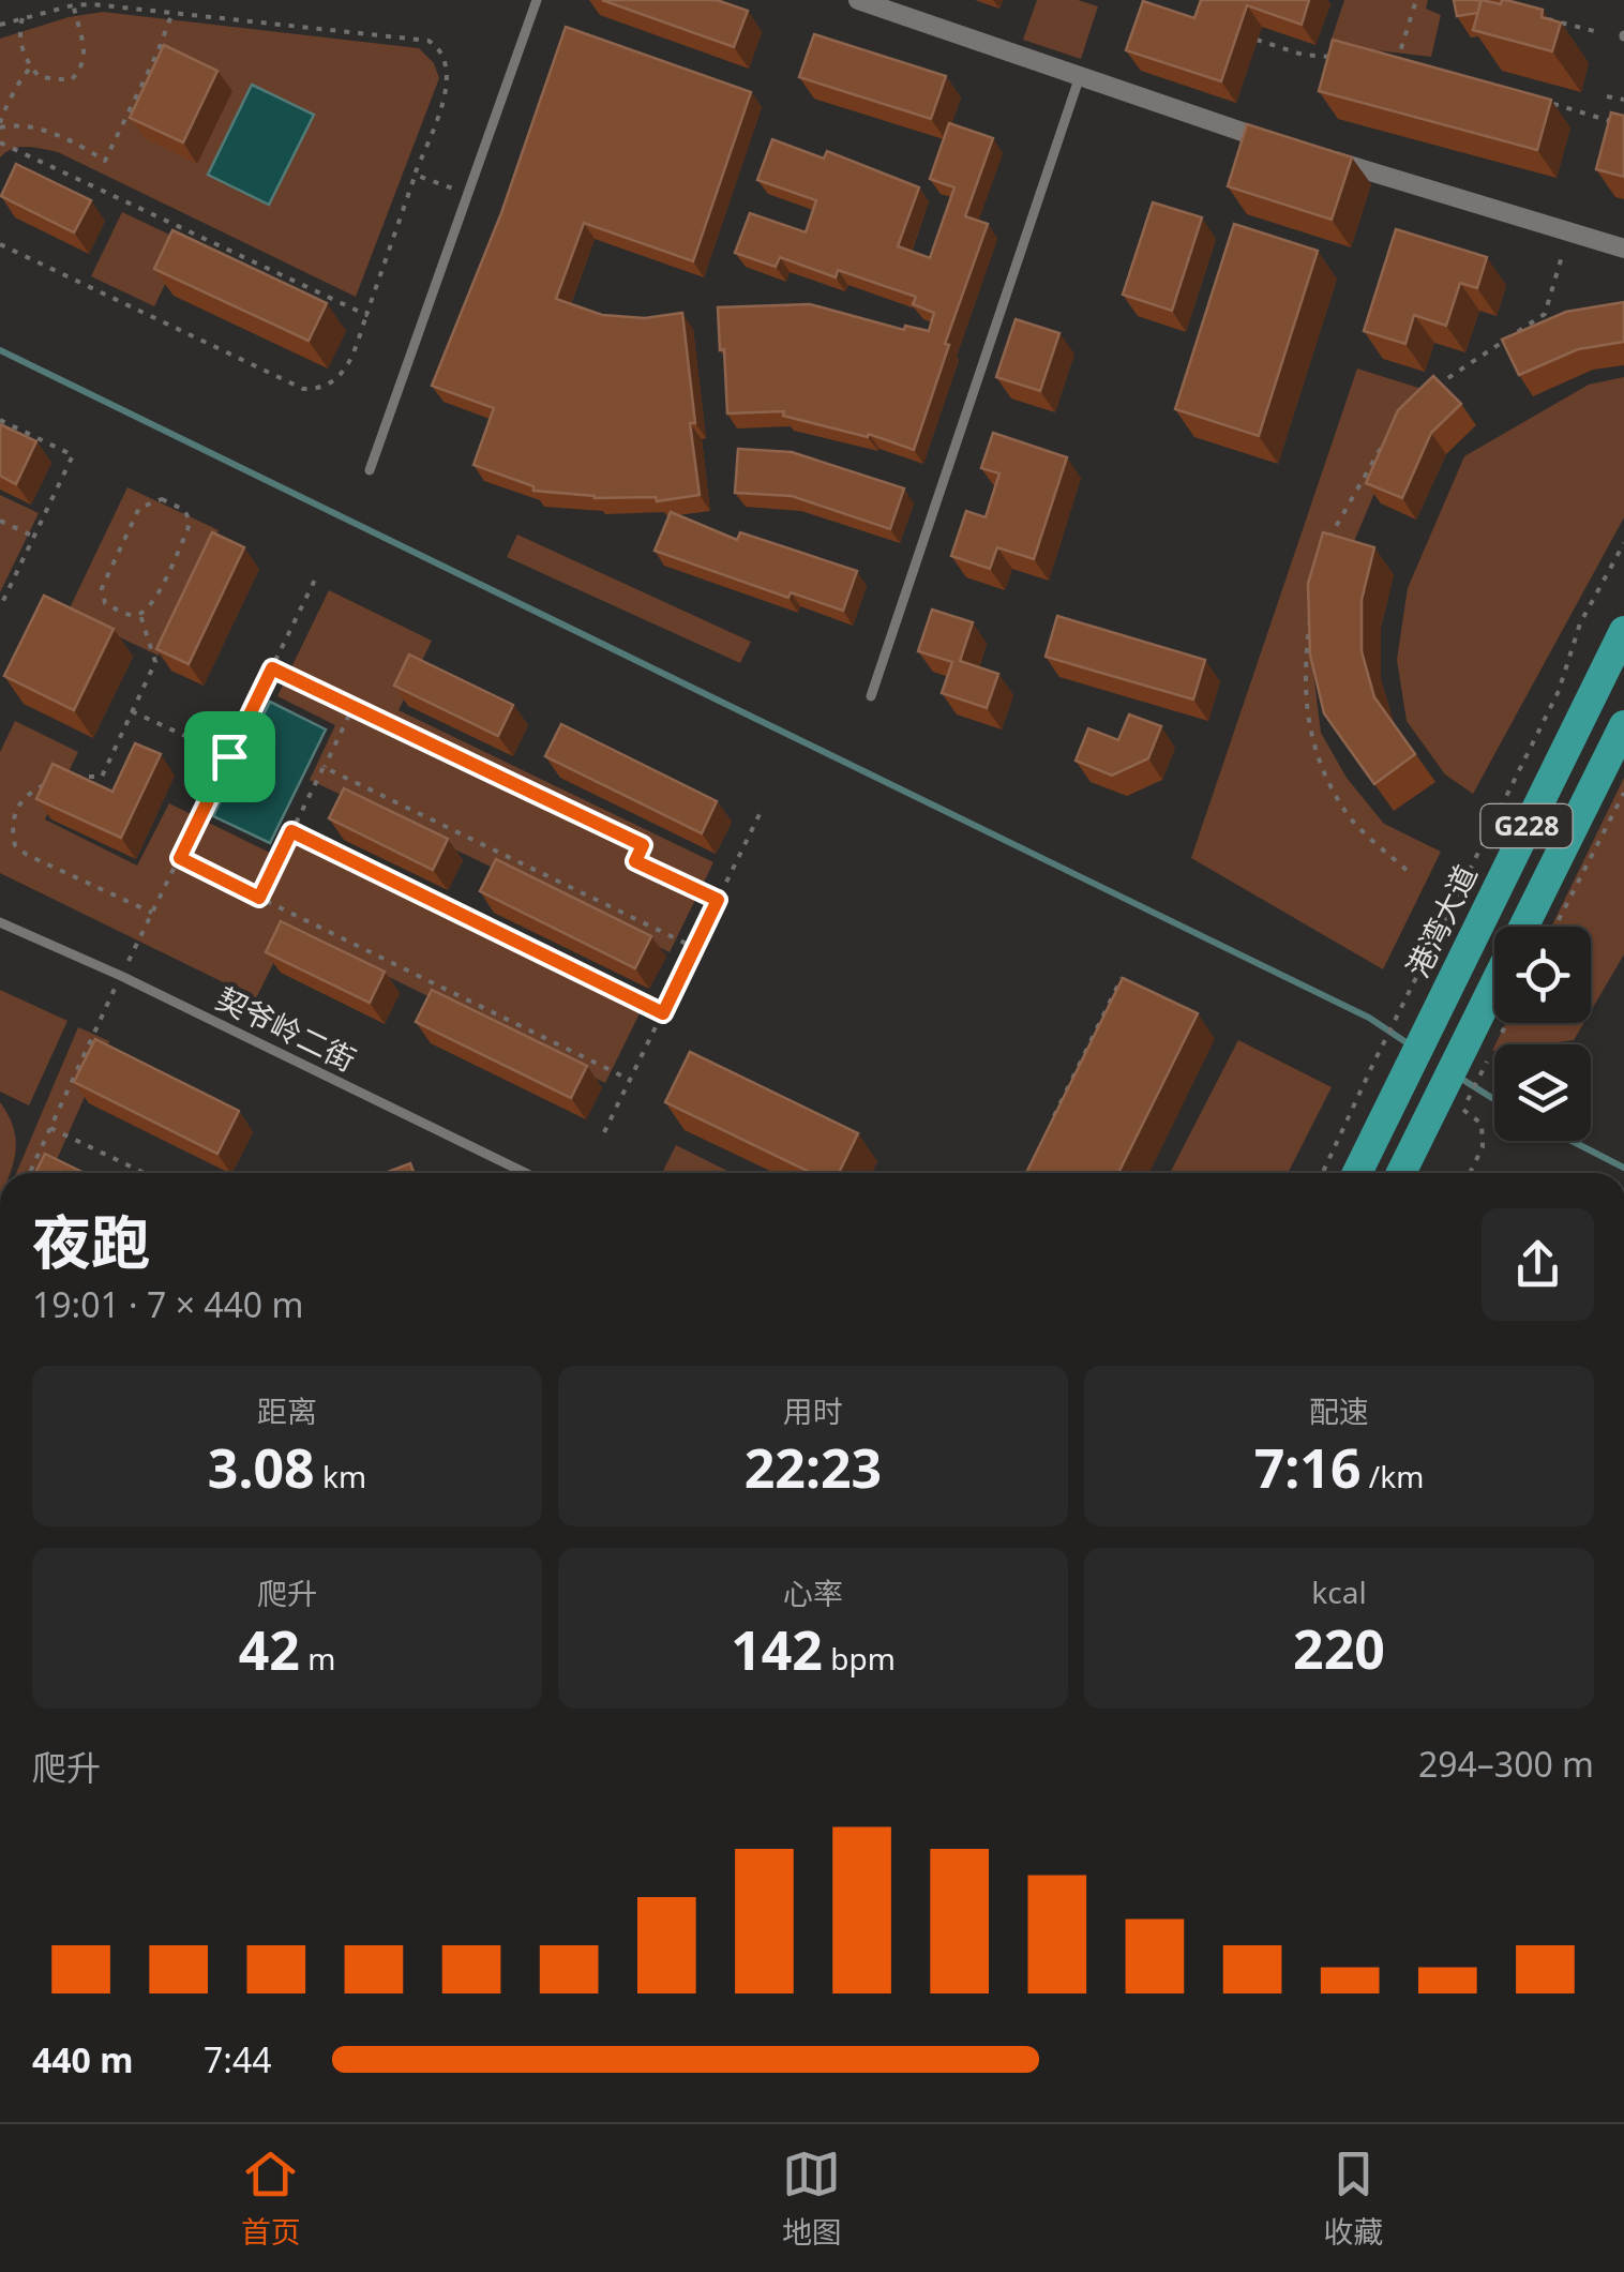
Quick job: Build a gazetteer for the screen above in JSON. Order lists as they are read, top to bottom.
{
  "streets": {
    "highway": ["G228", "港湾大道"],
    "lane": ["契爷岭二街"]
  },
  "page": {
    "heading": ["夜跑", "19:01 · 7 × 440 m"],
    "stats": [
      ["距离", "3.08 km"],
      ["用时", "22:23"],
      ["配速", "7:16 /km"],
      ["爬升", "42 m"],
      ["心率", "142 bpm"],
      ["kcal", "220"]
    ],
    "chart": ["爬升", "294–300 m"],
    "list": [
      {
        "name": "440 m",
        "note": "7:44"
      }
    ],
    "tabs": ["首页", "地图", "收藏"]
  }
}
